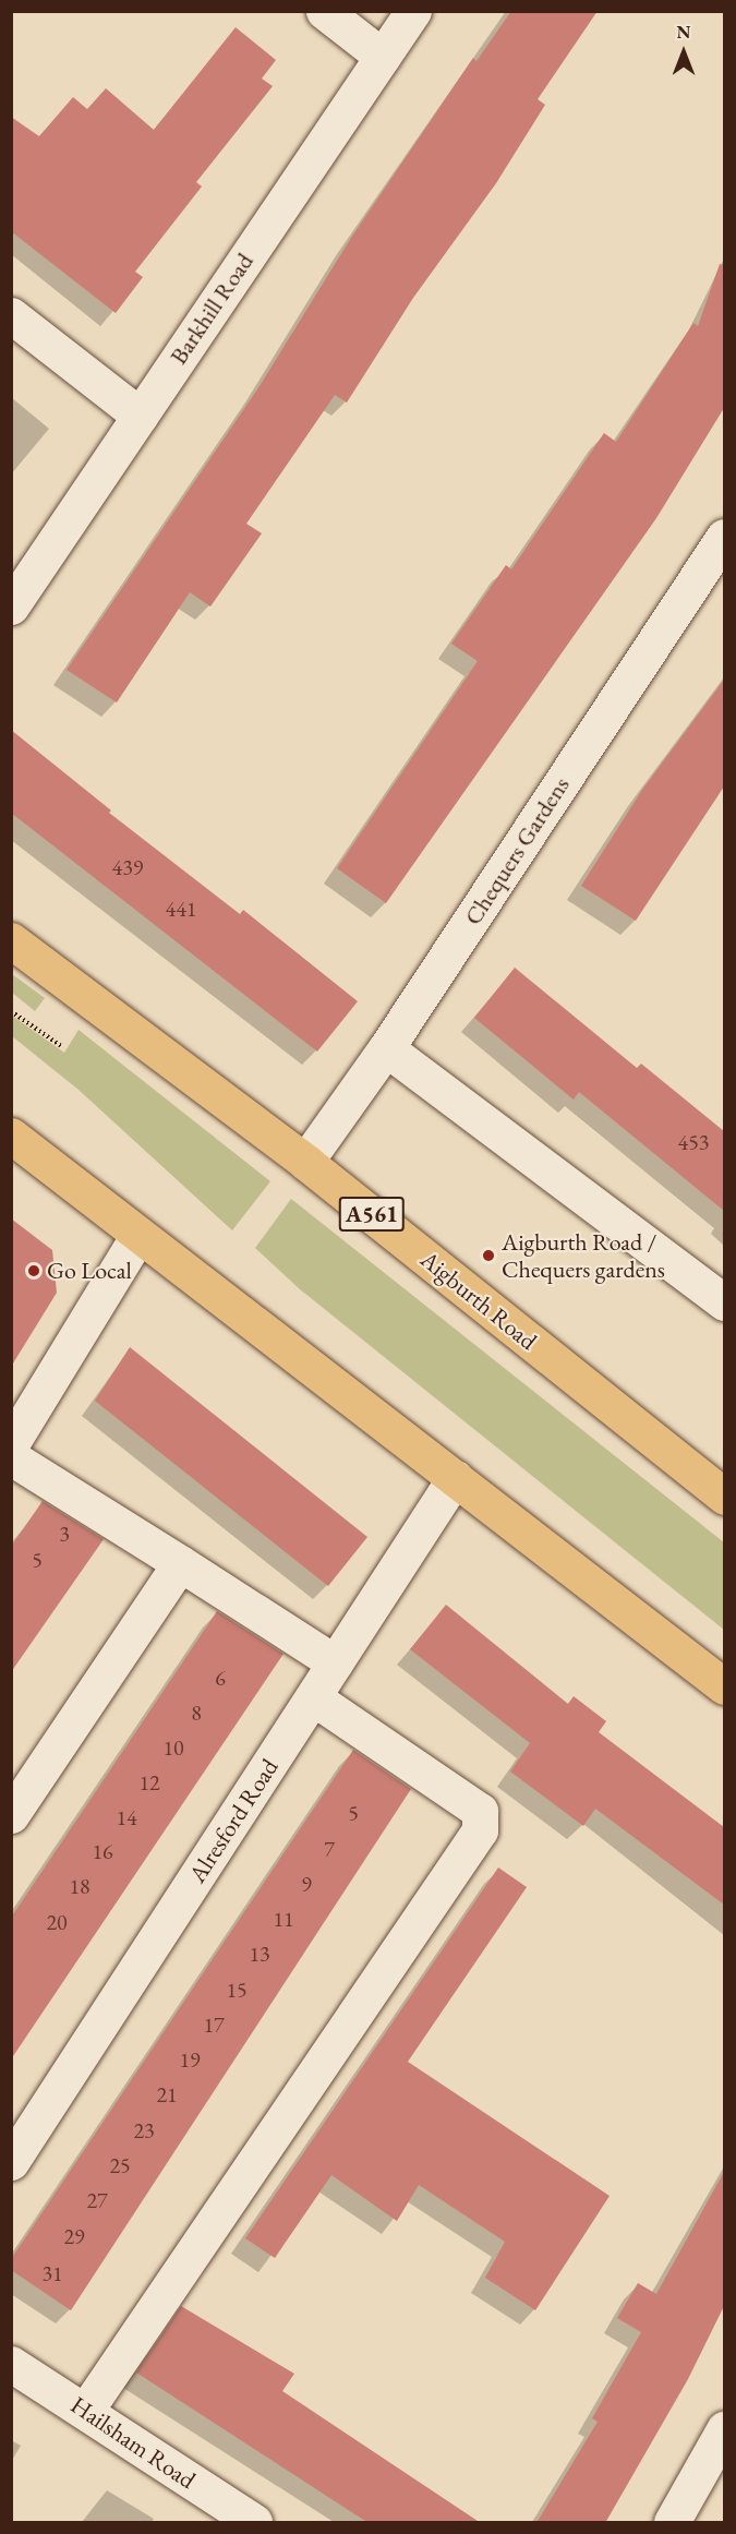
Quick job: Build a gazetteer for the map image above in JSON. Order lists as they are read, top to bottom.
{
  "streets": {
    "highway": ["A561", "Aigburth Road"],
    "street": [
      "Barkhill Road",
      "Chequers Gardens",
      "Alresford Road",
      "Hailsham Road"
    ]
  },
  "crossings": [
    ["Chequers Gardens", "Aigburth Road"]
  ],
  "places": ["Aigburth Road / Chequers gardens", "Go Local"],
  "house_numbers": [
    "439",
    "441",
    "453",
    "3",
    "5",
    "6",
    "8",
    "10",
    "12",
    "5",
    "14",
    "7",
    "16",
    "9",
    "18",
    "11",
    "20",
    "13",
    "15",
    "17",
    "19",
    "21",
    "23",
    "25",
    "27",
    "29",
    "31"
  ],
  "north": "top"
}
